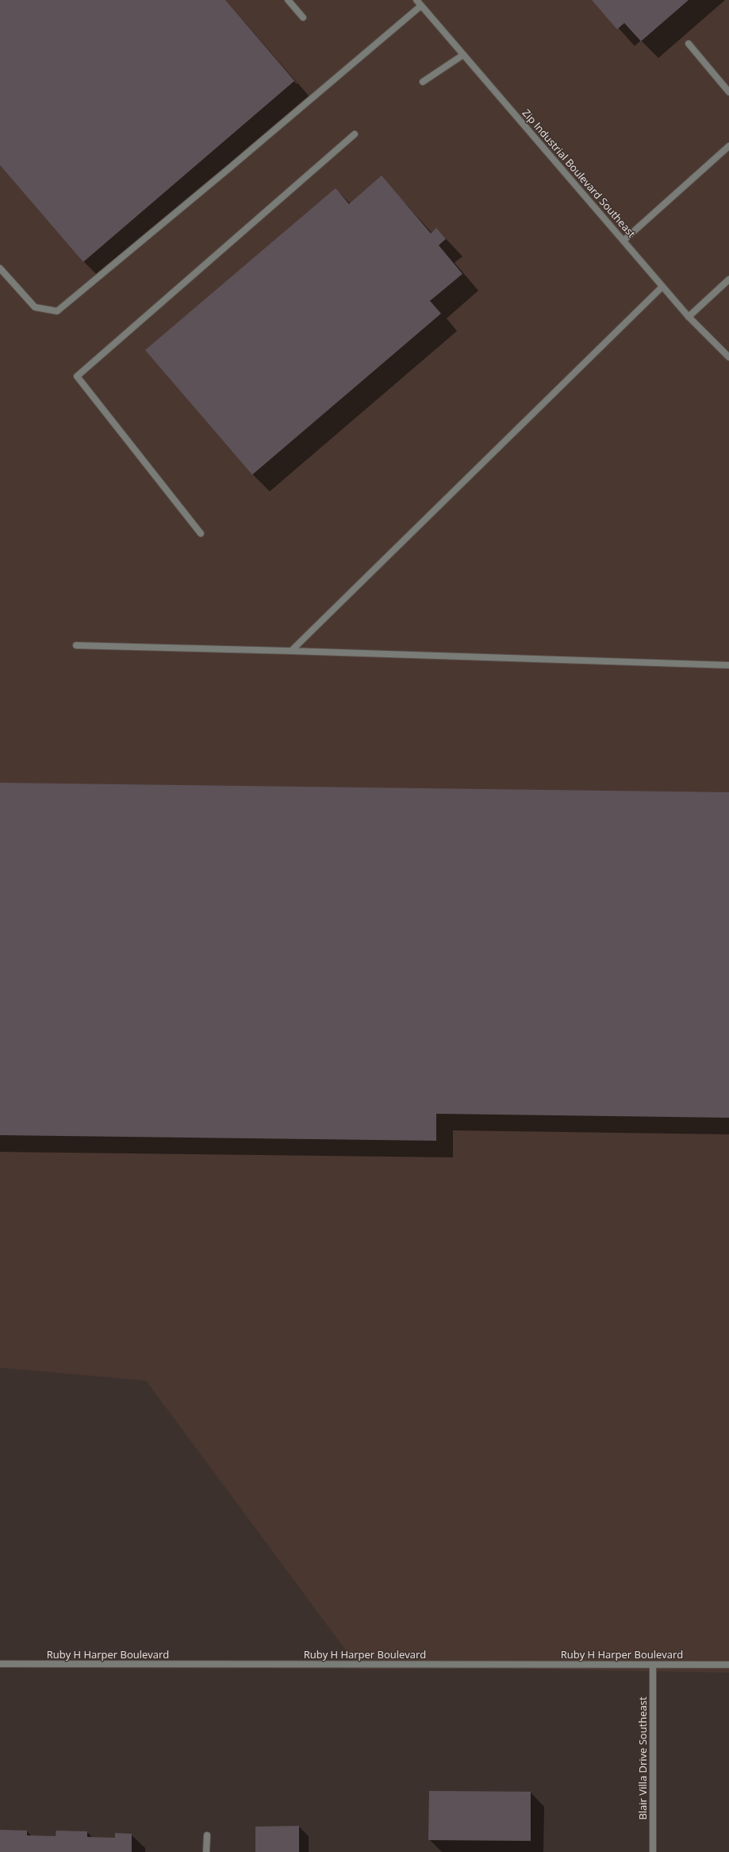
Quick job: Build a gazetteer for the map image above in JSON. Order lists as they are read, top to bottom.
{
  "streets": {
    "street": ["Zip Industrial Boulevard Southeast", "Ruby H Harper Boulevard", "Blair Villa Drive Southeast"]
  },
  "crossings": [
    ["Ruby H Harper Boulevard", "Blair Villa Drive Southeast"]
  ]
}
